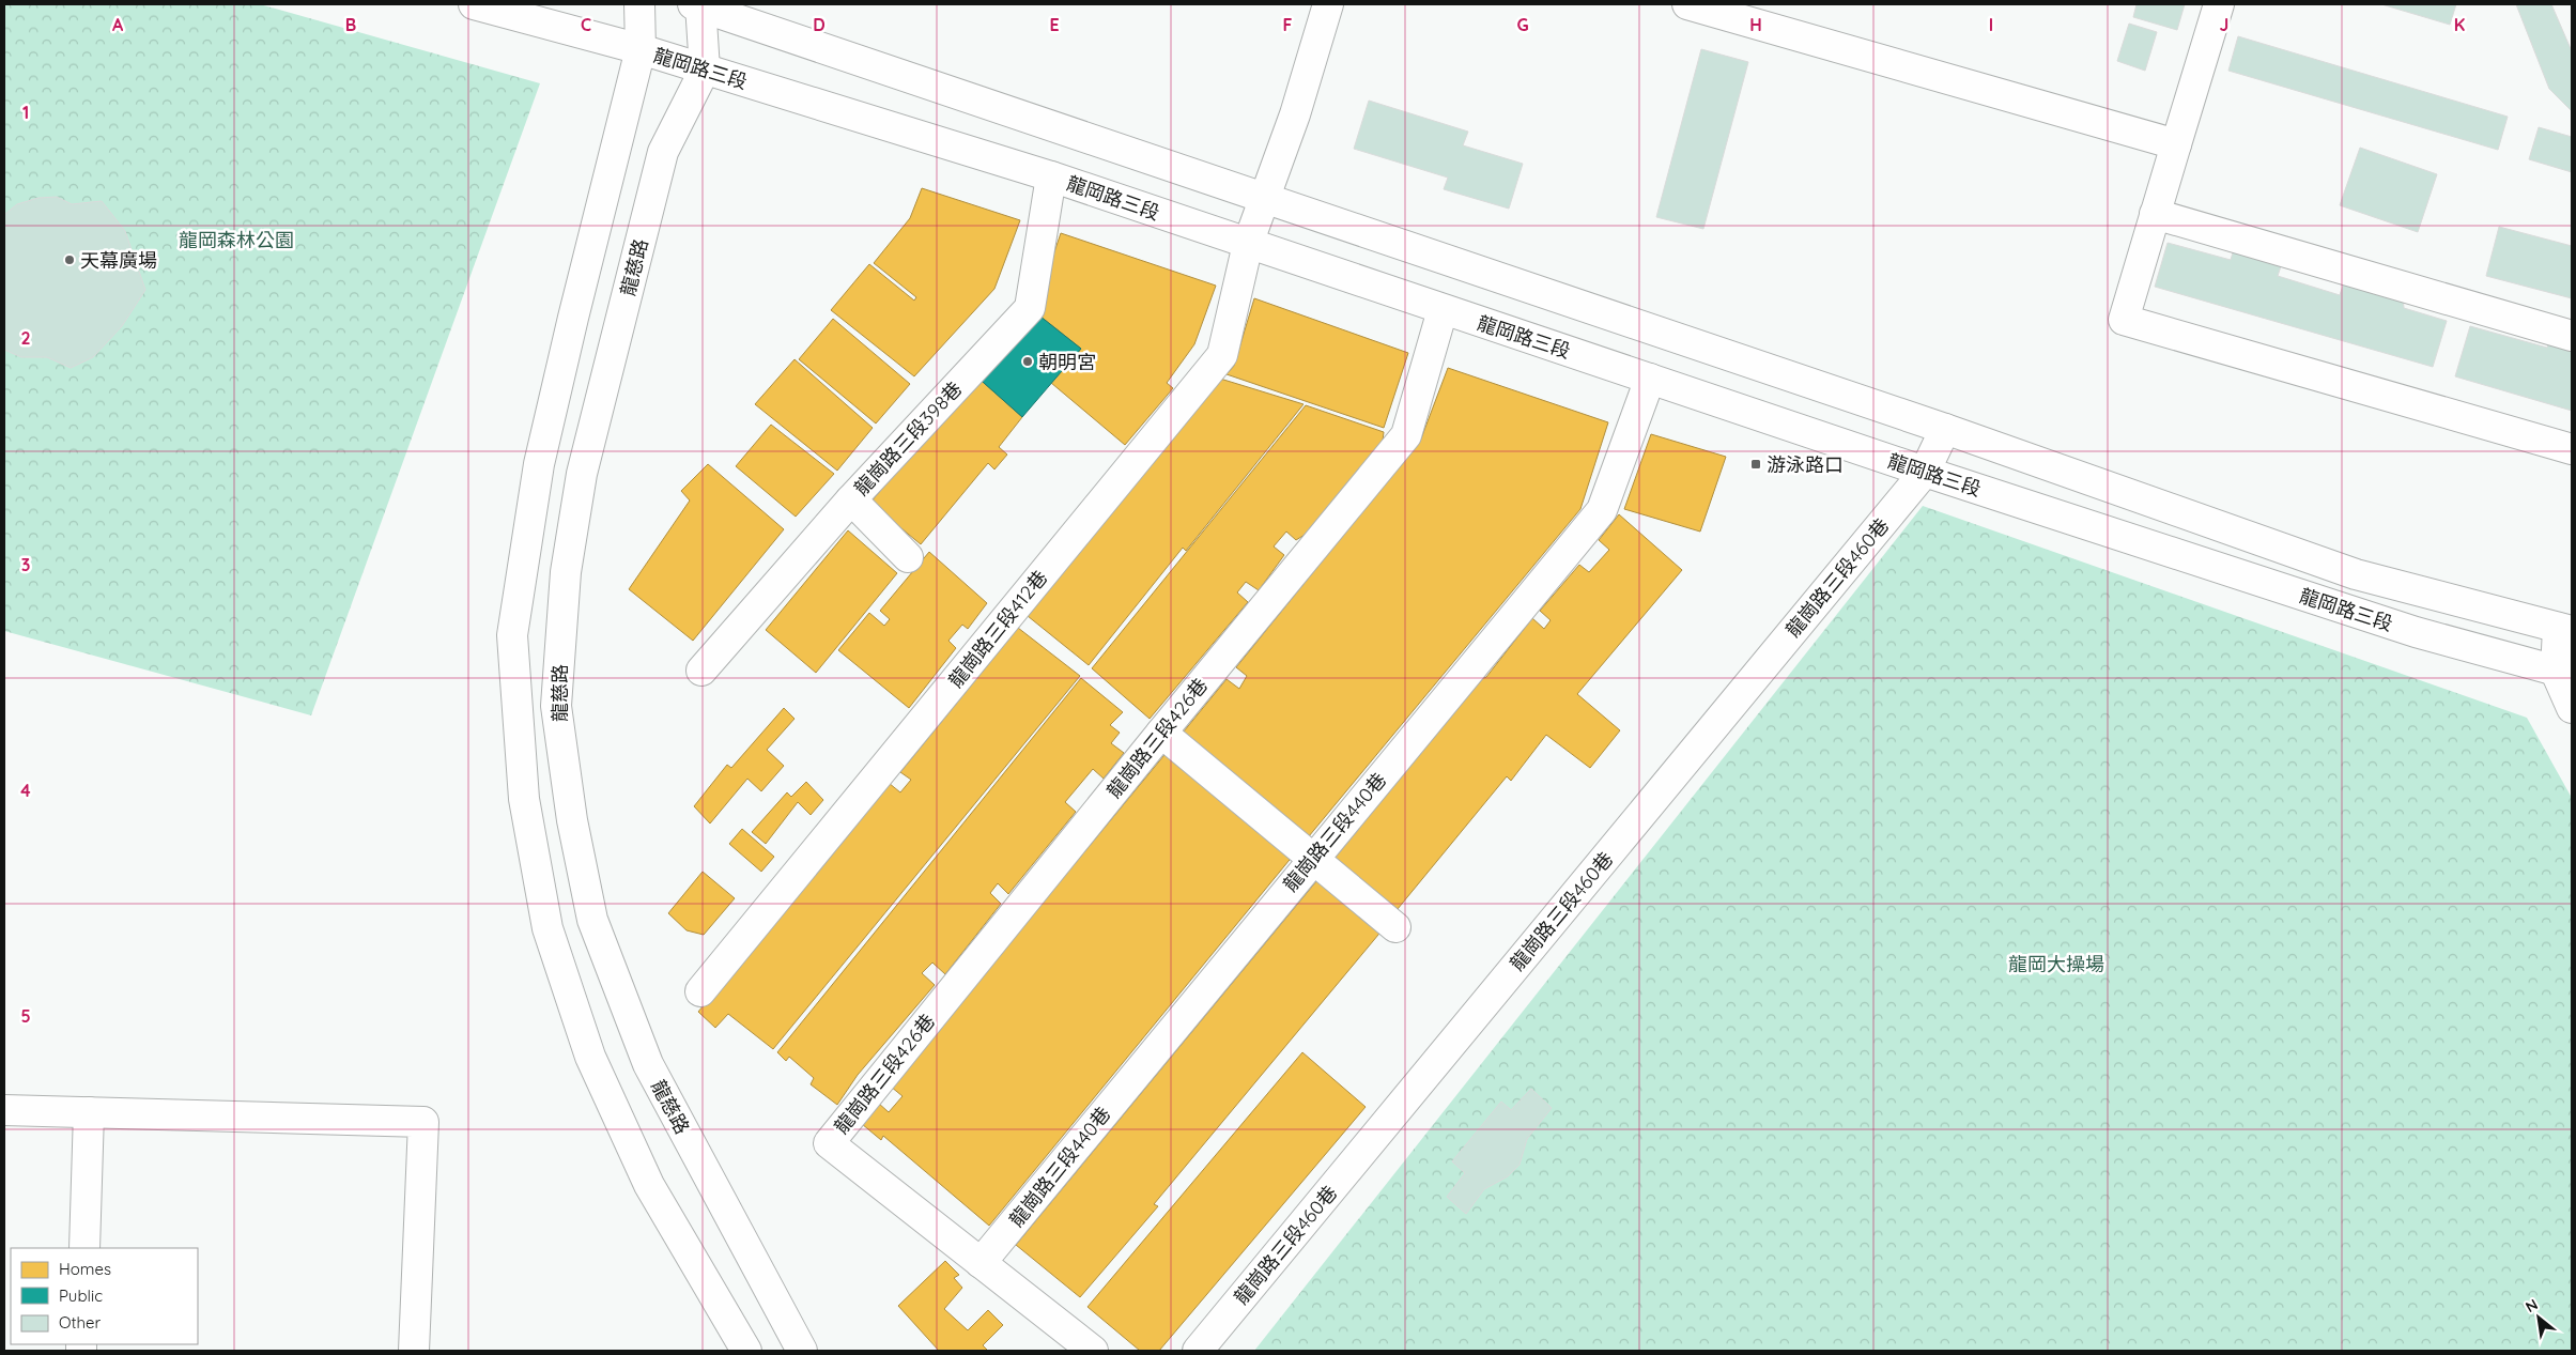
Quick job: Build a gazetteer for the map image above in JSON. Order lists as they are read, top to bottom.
{
  "streets": {
    "main road": [
      "龍岡路三段",
      "龍慈路",
      "龍崗路三段398巷",
      "龍崗路三段460巷",
      "龍崗路三段412巷",
      "龍崗路三段426巷",
      "龍崗路三段440巷"
    ]
  },
  "crossings": [
    ["龍岡路三段", "龍慈路"],
    ["龍岡路三段", "龍崗路三段398巷"],
    ["龍岡路三段", "龍崗路三段460巷"],
    ["龍岡路三段", "龍崗路三段412巷"],
    ["龍岡路三段", "龍崗路三段426巷"],
    ["龍岡路三段", "龍崗路三段440巷"],
    ["龍崗路三段426巷", "龍崗路三段440巷"]
  ],
  "parks": ["龍岡森林公園", "龍岡大操場"],
  "places": {
    "other": ["天幕廣場", "朝明宮"],
    "transit": ["游泳路口"]
  },
  "legend": ["Homes", "Public", "Other"],
  "north": "top left",
  "grid": {
    "columns": [
      "A",
      "B",
      "C",
      "D",
      "E",
      "F",
      "G",
      "H",
      "I",
      "J",
      "K"
    ],
    "rows": [
      "1",
      "2",
      "3",
      "4",
      "5"
    ]
  }
}
